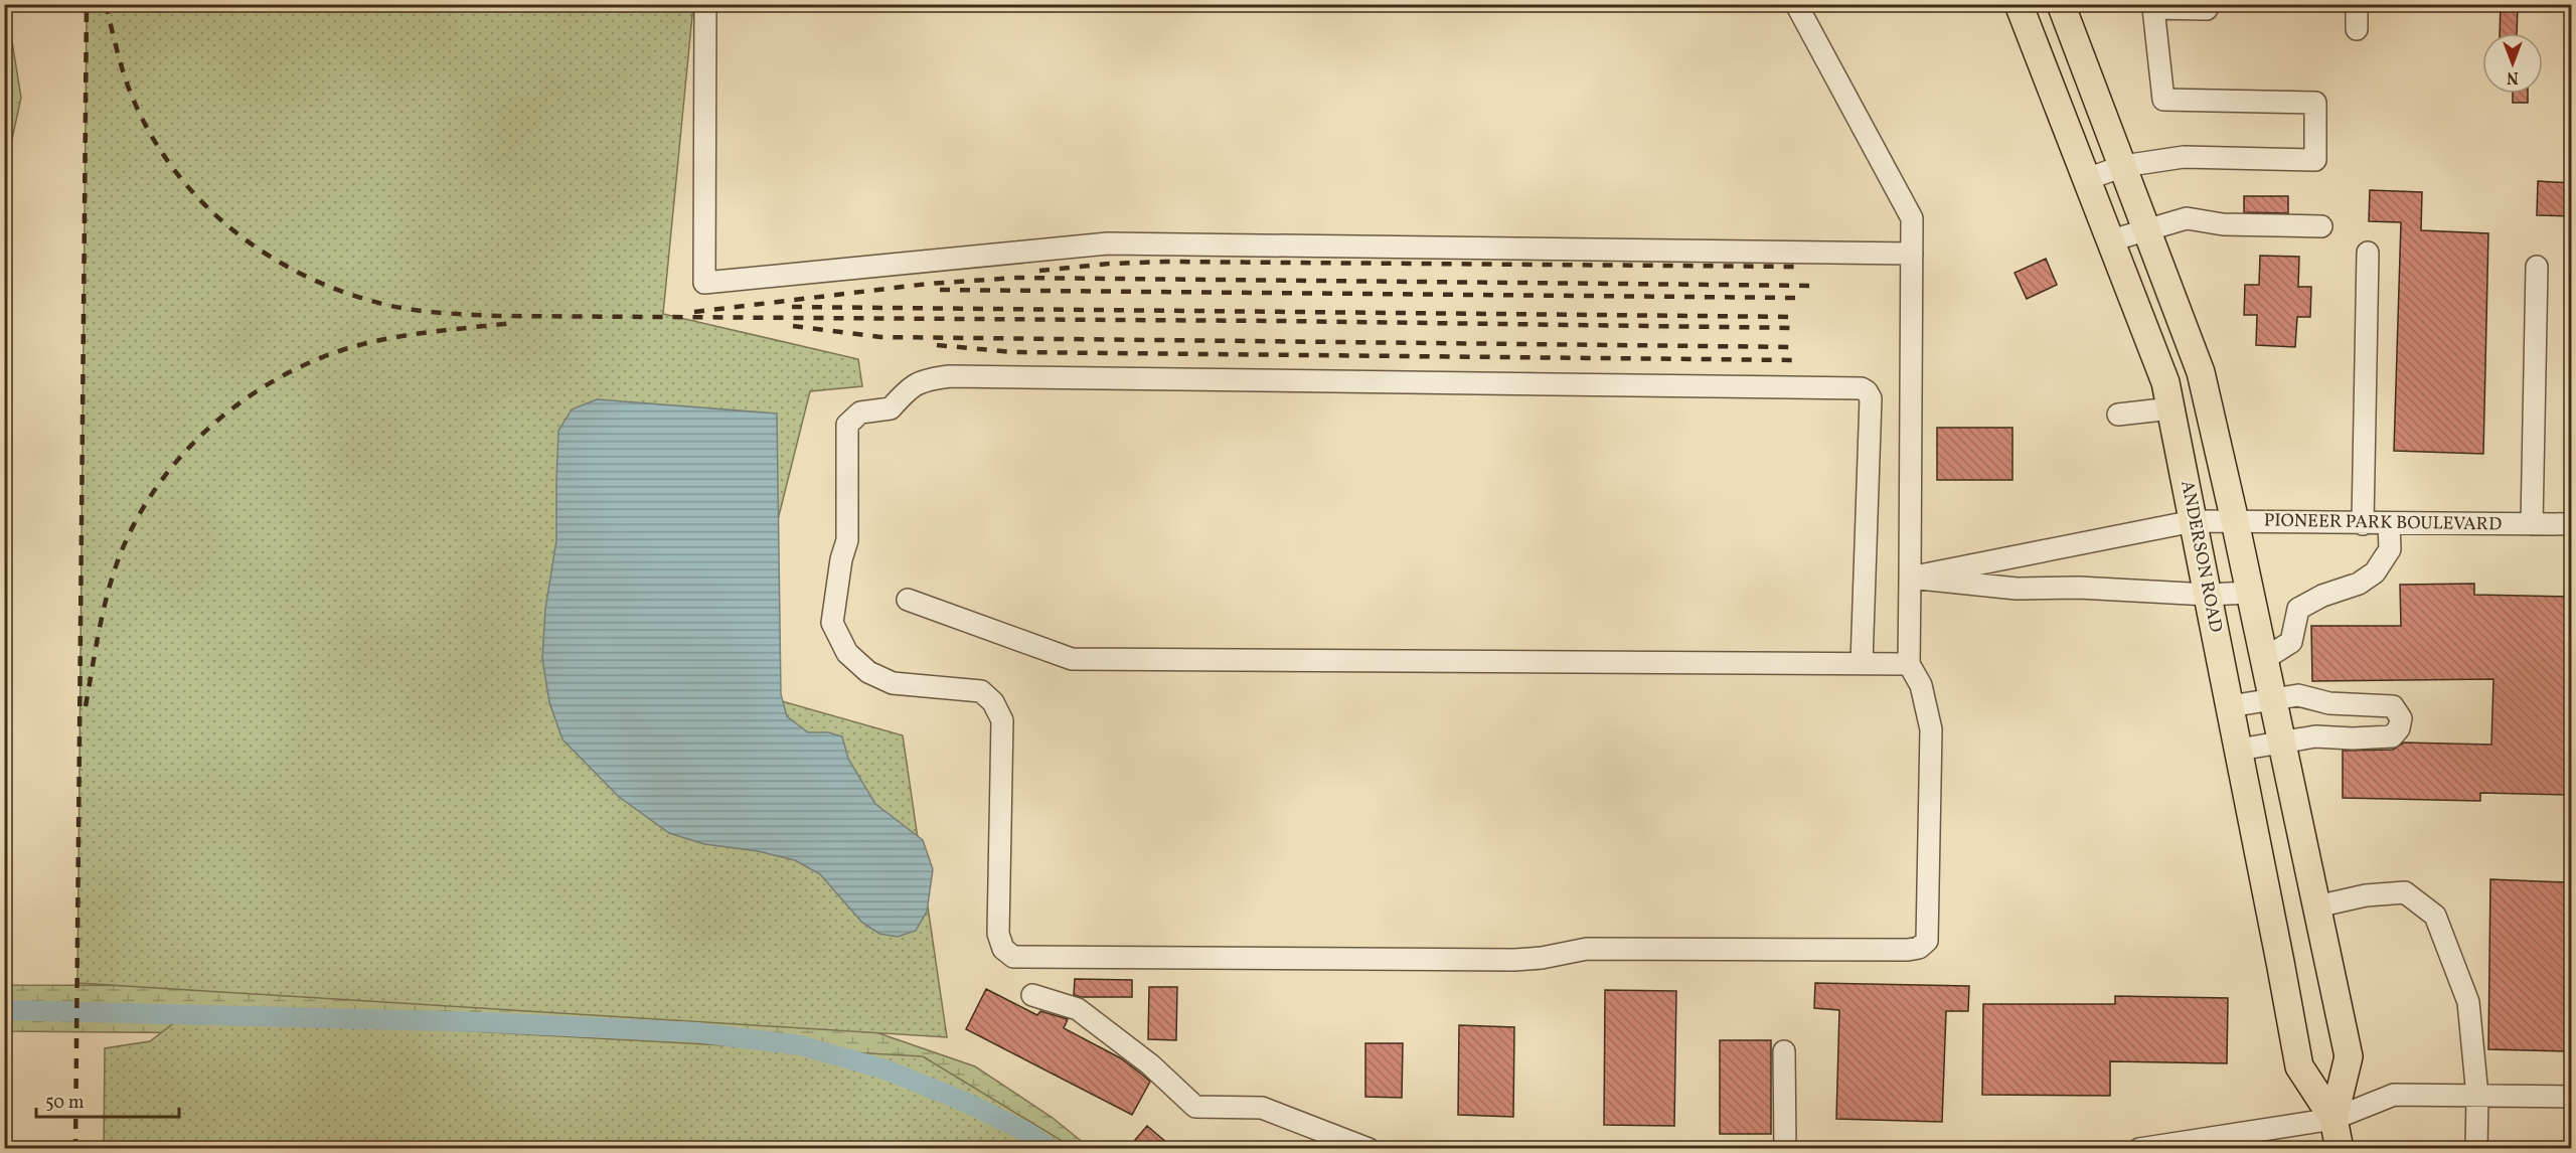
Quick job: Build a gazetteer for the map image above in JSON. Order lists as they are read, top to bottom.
{
  "streets": {
    "main road": ["ANDERSON ROAD"],
    "street": ["PIONEER PARK BOULEVARD"]
  },
  "crossings": [
    ["PIONEER PARK BOULEVARD", "ANDERSON ROAD"]
  ],
  "scale_bar": "50 m",
  "north": "bottom"
}
